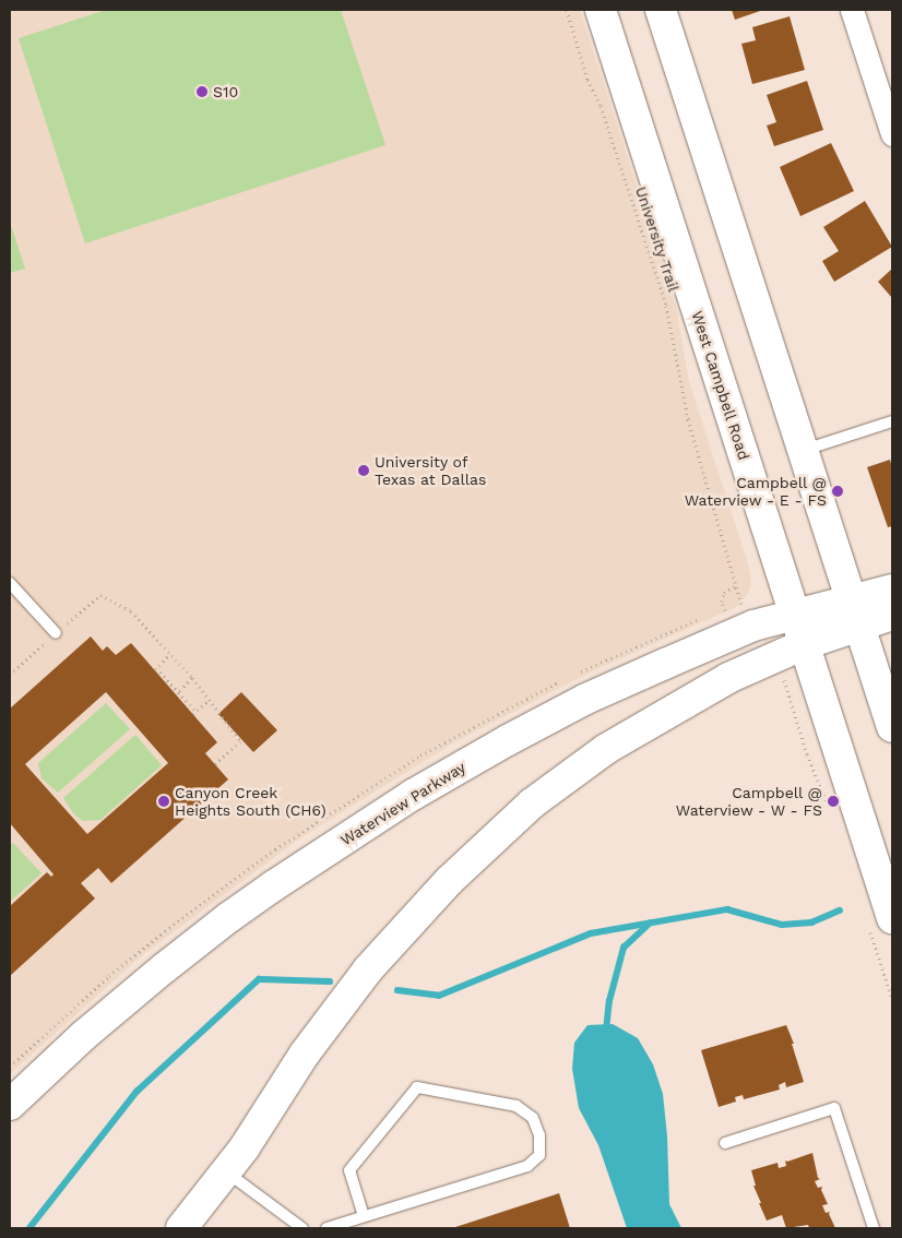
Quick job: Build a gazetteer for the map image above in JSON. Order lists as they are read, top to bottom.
{
  "streets": {
    "main road": ["West Campbell Road", "Waterview Parkway"],
    "path": ["University Trail"]
  },
  "crossings": [
    ["West Campbell Road", "Waterview Parkway"]
  ],
  "places": [
    "S10",
    "University of Texas at Dallas",
    "Campbell @ Waterview - E - FS",
    "Canyon Creek Heights South (CH6)",
    "Campbell @ Waterview - W - FS"
  ]
}
